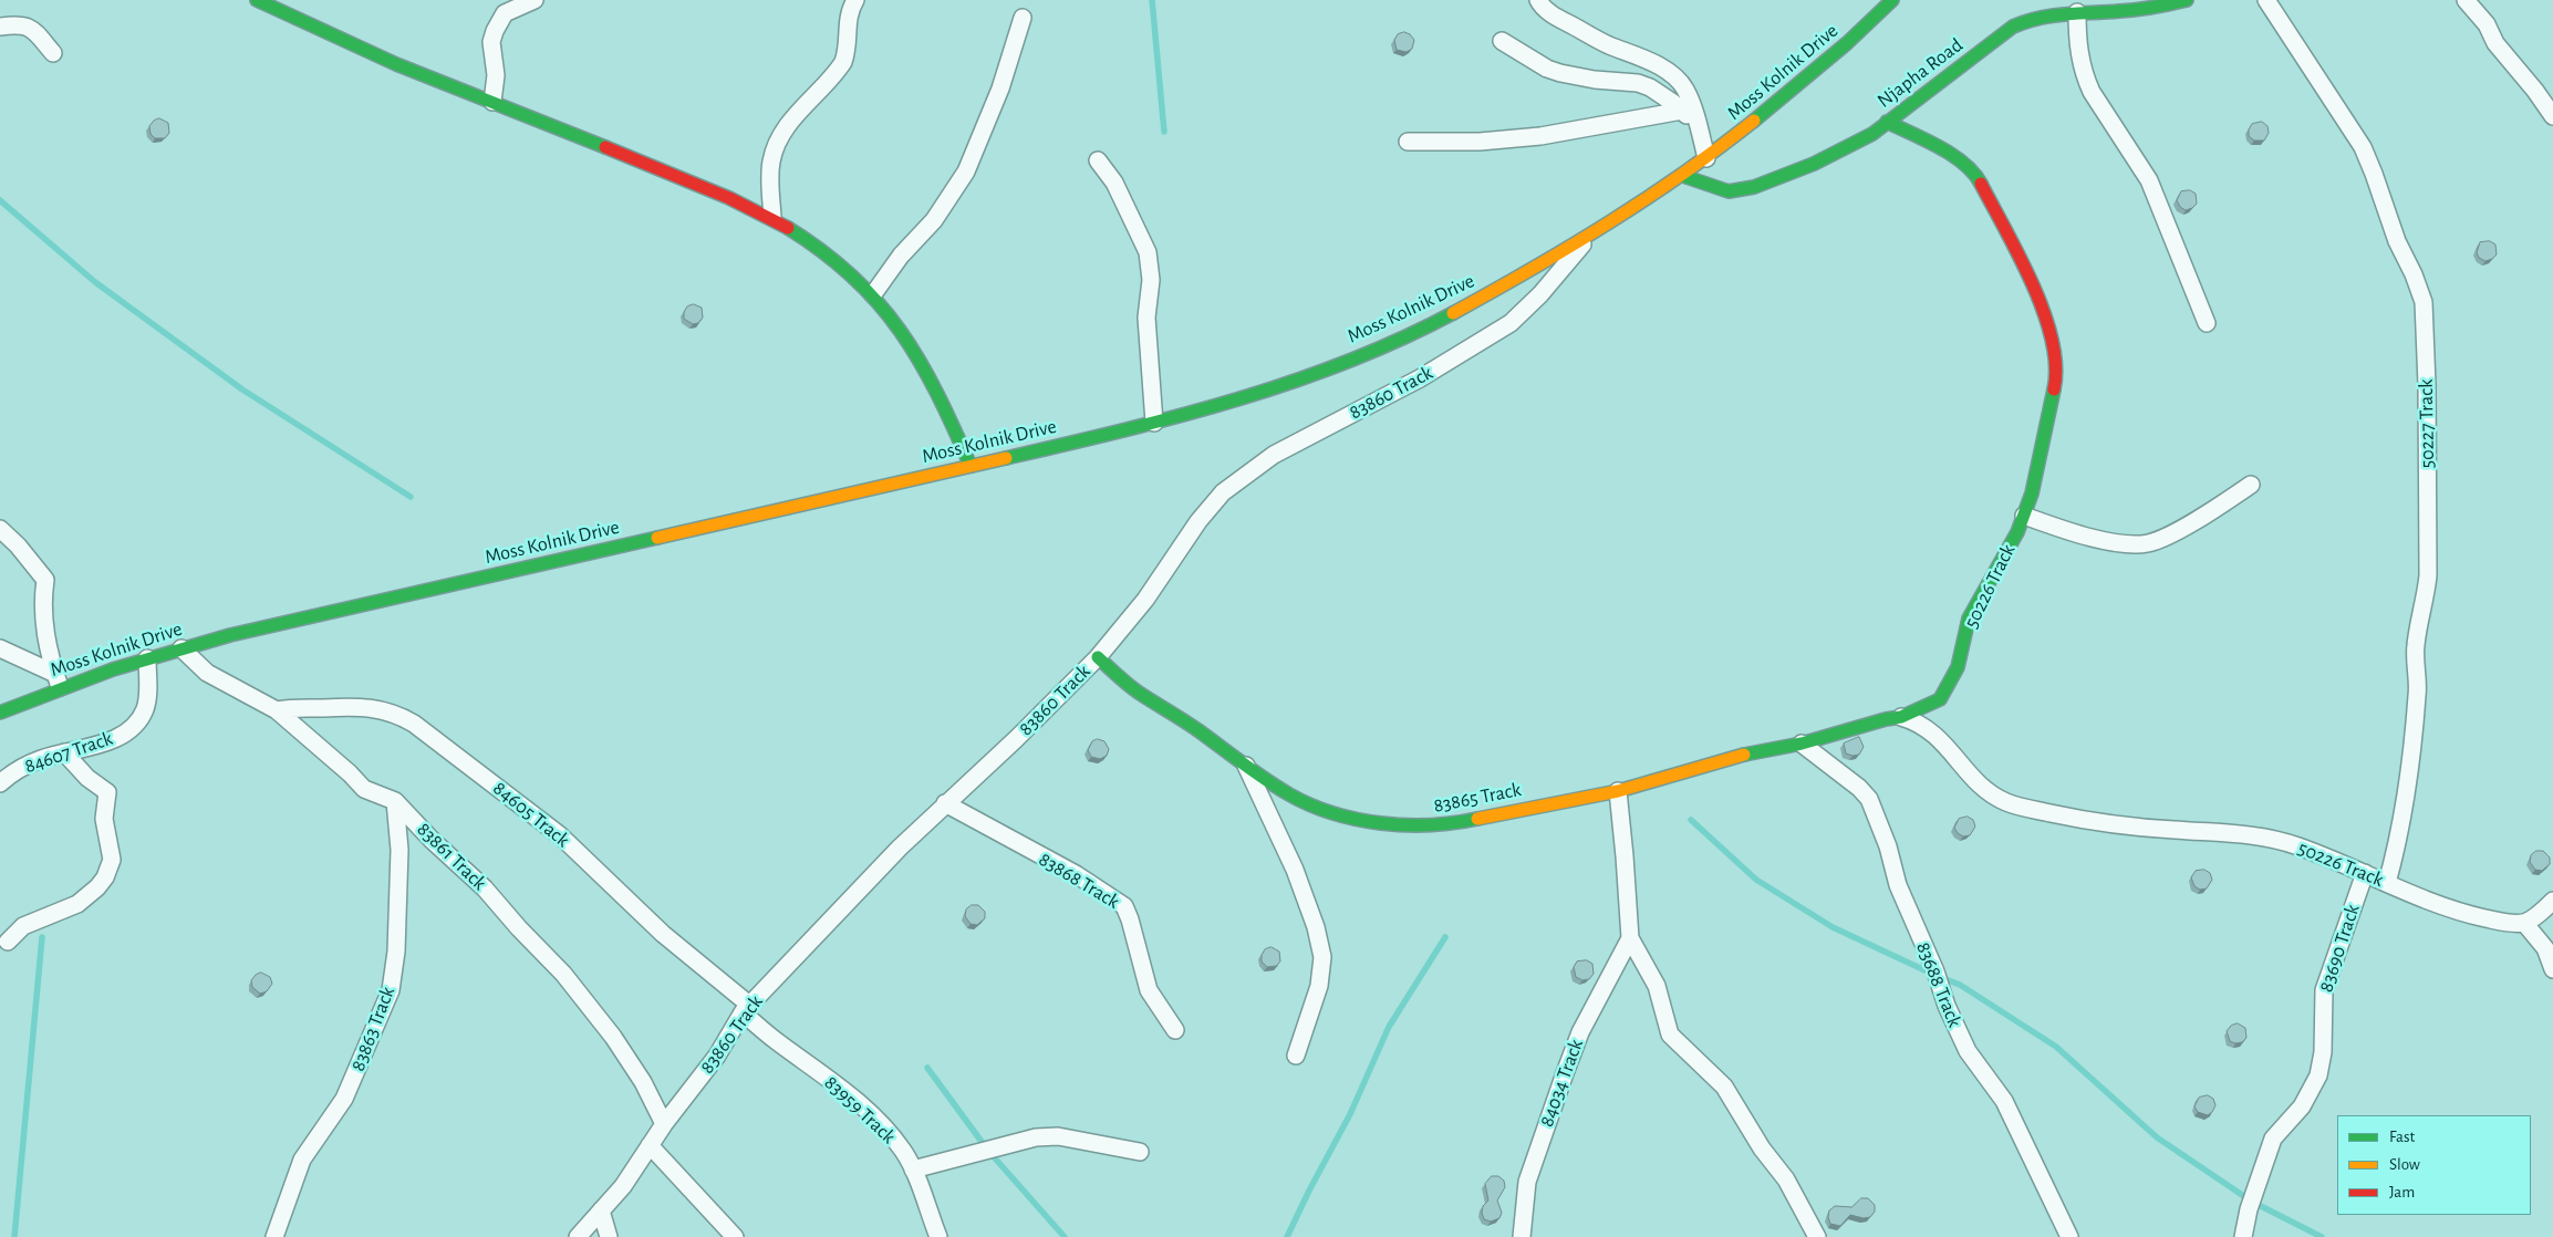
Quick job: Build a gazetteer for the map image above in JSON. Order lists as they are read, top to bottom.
{
  "streets": {
    "street": [
      "Moss Kolnik Drive",
      "Njapha Road",
      "83860 Track",
      "50227 Track",
      "50226 Track",
      "84607 Track",
      "83865 Track",
      "84605 Track",
      "83861 Track",
      "83868 Track",
      "83690 Track",
      "83688 Track",
      "83863 Track",
      "84034 Track",
      "83959 Track"
    ]
  },
  "crossings": [
    ["Moss Kolnik Drive", "Njapha Road"],
    ["Moss Kolnik Drive", "83860 Track"],
    ["Moss Kolnik Drive", "84607 Track"],
    ["Moss Kolnik Drive", "83861 Track"],
    ["Njapha Road", "50226 Track"],
    ["83860 Track", "83865 Track"],
    ["83860 Track", "84605 Track"],
    ["83860 Track", "83861 Track"],
    ["83860 Track", "83868 Track"],
    ["83860 Track", "83959 Track"],
    ["50227 Track", "50226 Track"],
    ["50226 Track", "83865 Track"],
    ["50226 Track", "83690 Track"],
    ["83865 Track", "83688 Track"],
    ["84605 Track", "83861 Track"],
    ["84605 Track", "83959 Track"],
    ["83861 Track", "83863 Track"]
  ],
  "legend": ["Fast", "Slow", "Jam"]
}
